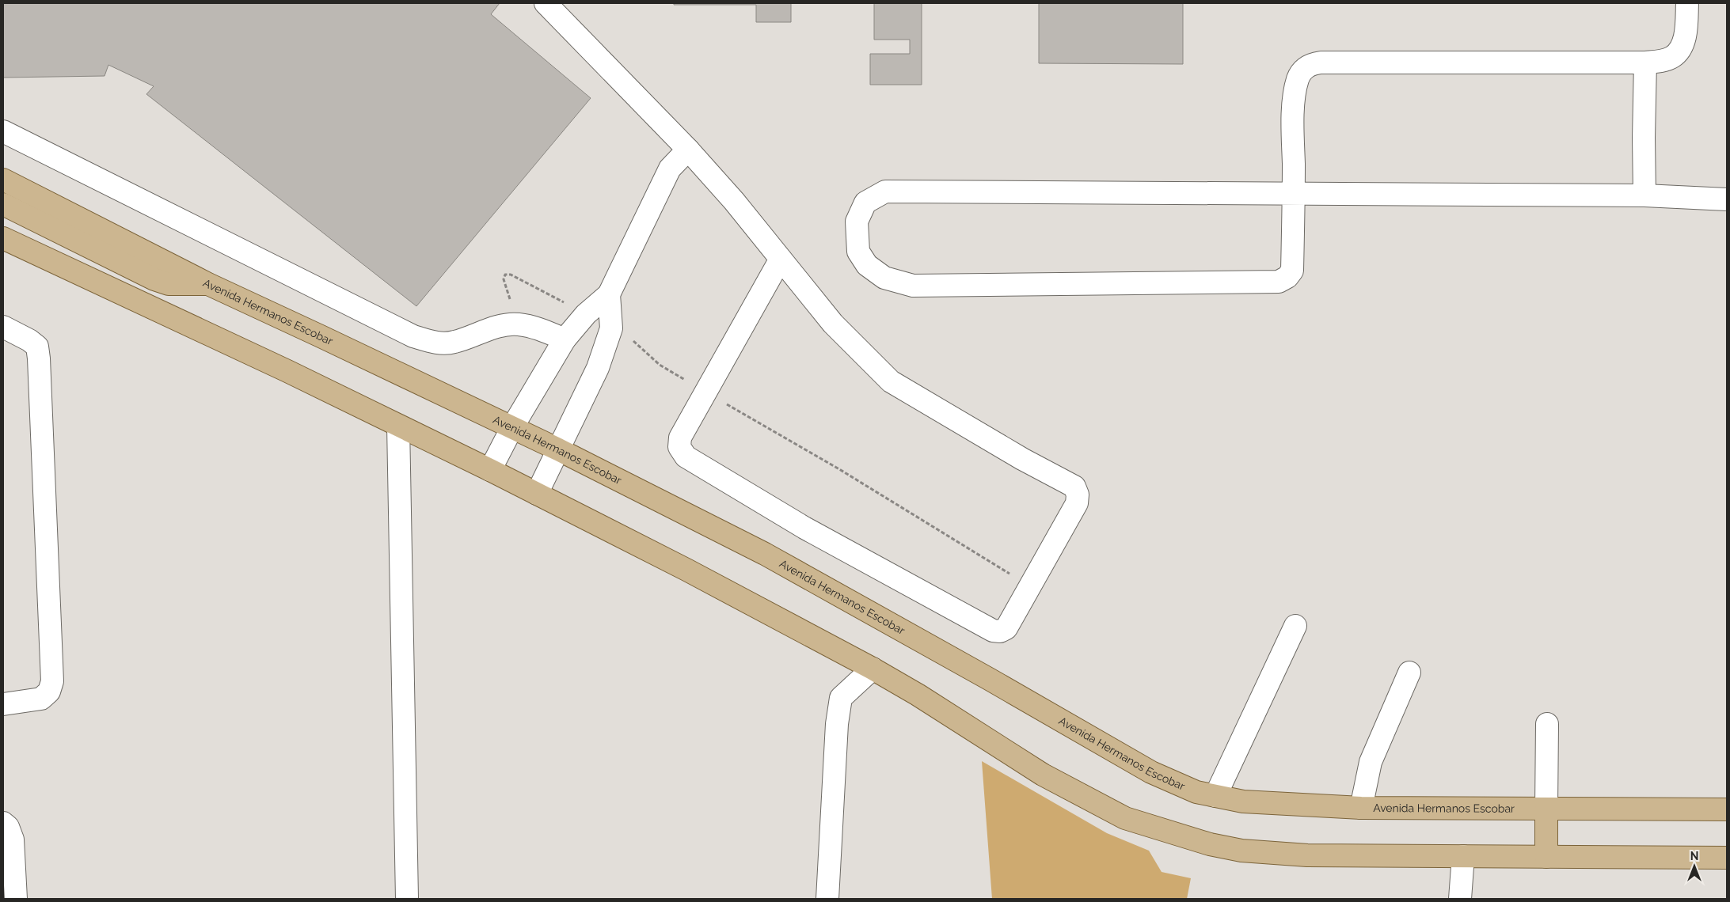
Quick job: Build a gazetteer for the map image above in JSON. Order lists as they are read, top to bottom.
{
  "streets": {
    "main road": ["Avenida Hermanos Escobar"]
  },
  "north": "top"
}
